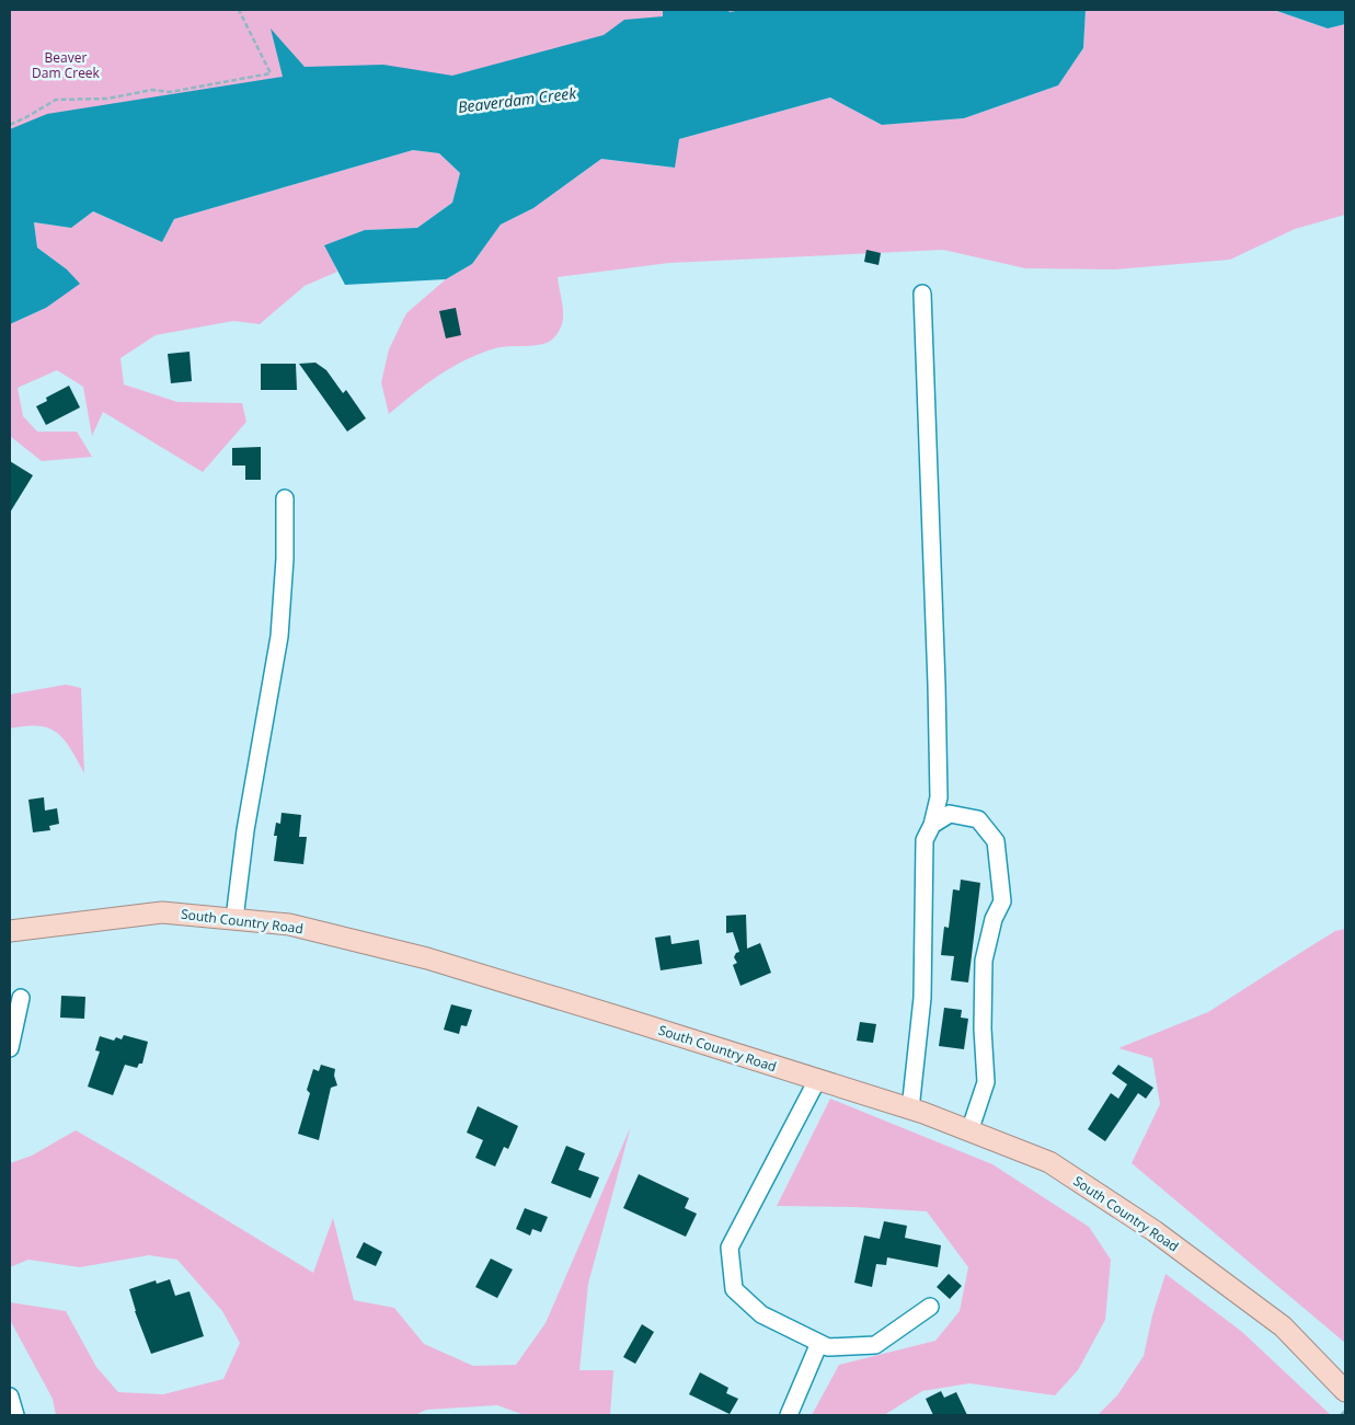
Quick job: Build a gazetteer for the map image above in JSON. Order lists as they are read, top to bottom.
{
  "streets": {
    "main road": ["South Country Road"]
  },
  "water": ["Beaverdam Creek"],
  "parks": ["Beaver Dam Creek"]
}
